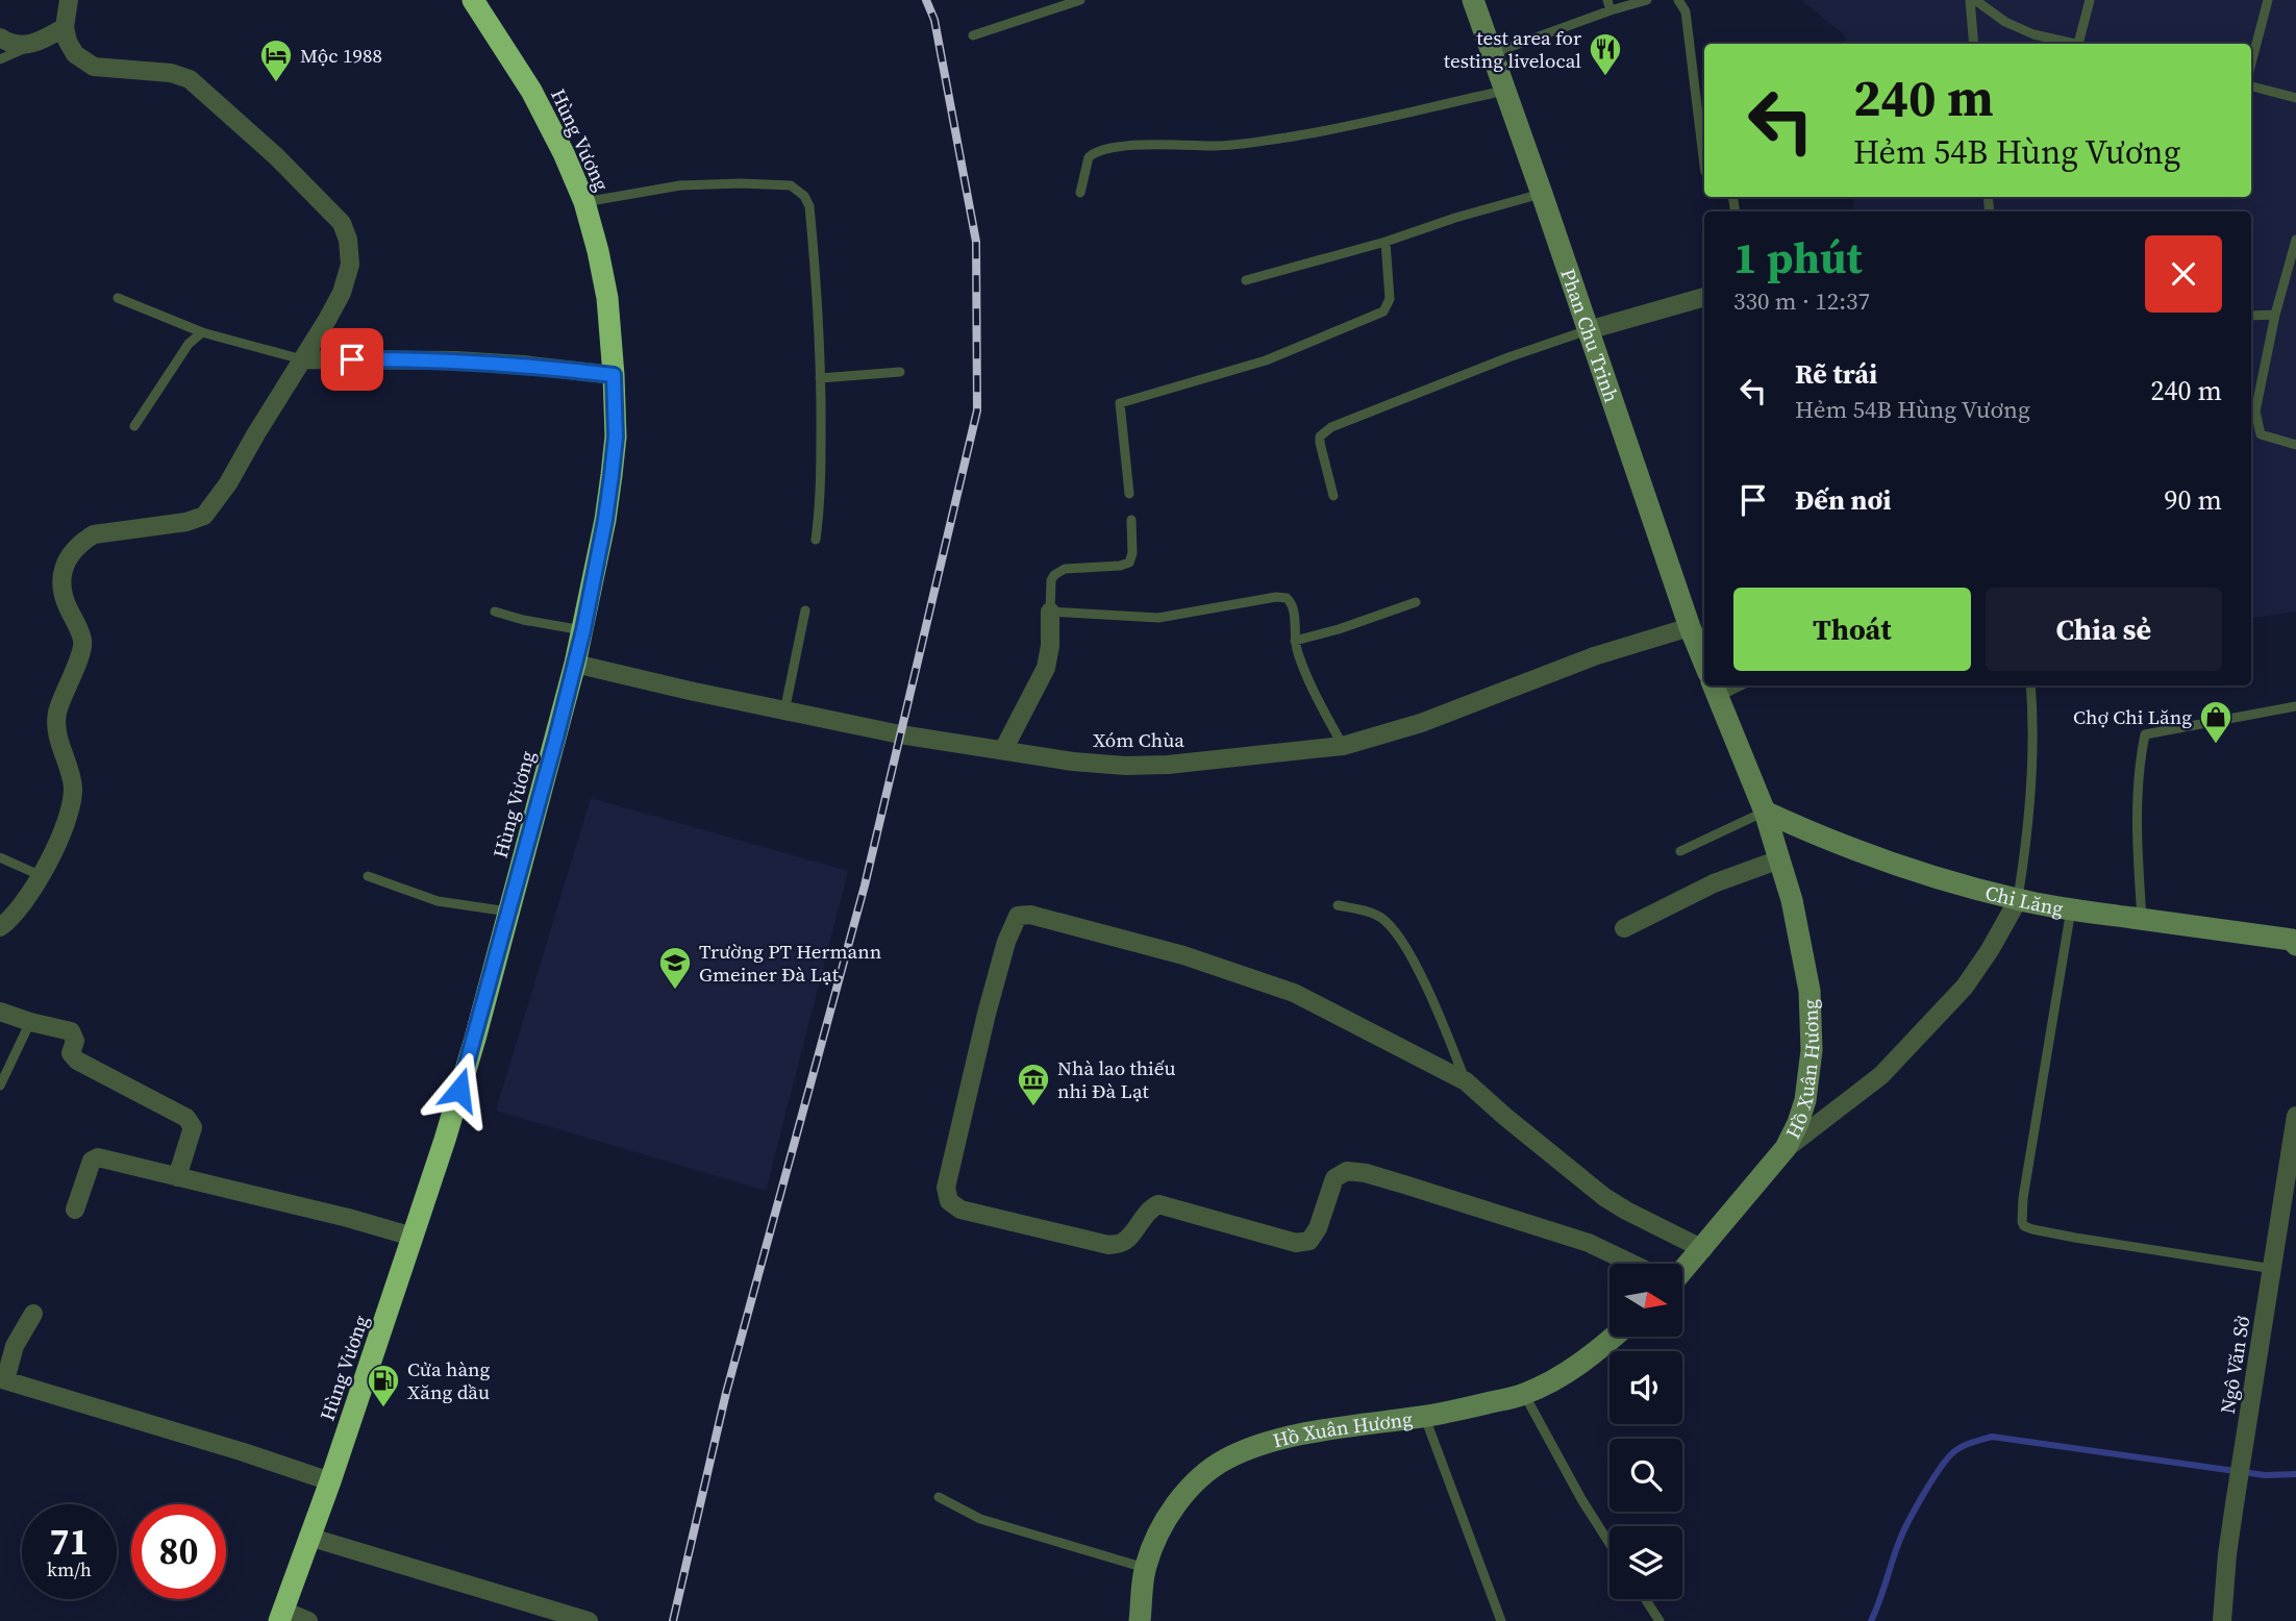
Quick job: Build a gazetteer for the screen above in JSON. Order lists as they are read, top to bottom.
{
  "streets": {
    "highway": ["Hùng Vương"],
    "main road": ["Phan Chu Trinh", "Chi Lăng", "Hồ Xuân Hương"],
    "street": ["Xóm Chùa", "Ngô Văn Sở"]
  },
  "crossings": [
    ["Hùng Vương", "Xóm Chùa"],
    ["Phan Chu Trinh", "Xóm Chùa"],
    ["Chi Lăng", "Hồ Xuân Hương"]
  ],
  "places": {
    "restaurant": ["test area for testing livelocal"],
    "hotel": ["Mộc 1988"],
    "shop": ["Chợ Chi Lăng"],
    "school or university": ["Trường PT Hermann Gmeiner Đà Lạt"],
    "museum": ["Nhà lao thiếu nhi Đà Lạt"],
    "fuel station": ["Cửa hàng Xăng dầu"]
  },
  "north": "right",
  "page": {
    "turn": ["240 m", "Hẻm 54B Hùng Vương"],
    "heading": ["1 phút", "330 m · 12:37"],
    "list": [
      {
        "name": "Rẽ trái",
        "note": "Hẻm 54B Hùng Vương",
        "value": "240 m"
      },
      {
        "name": "Đến nơi",
        "value": "90 m"
      }
    ],
    "buttons": ["Thoát", "Chia sẻ"],
    "speed": "71 km/h",
    "limit": "80"
  }
}
